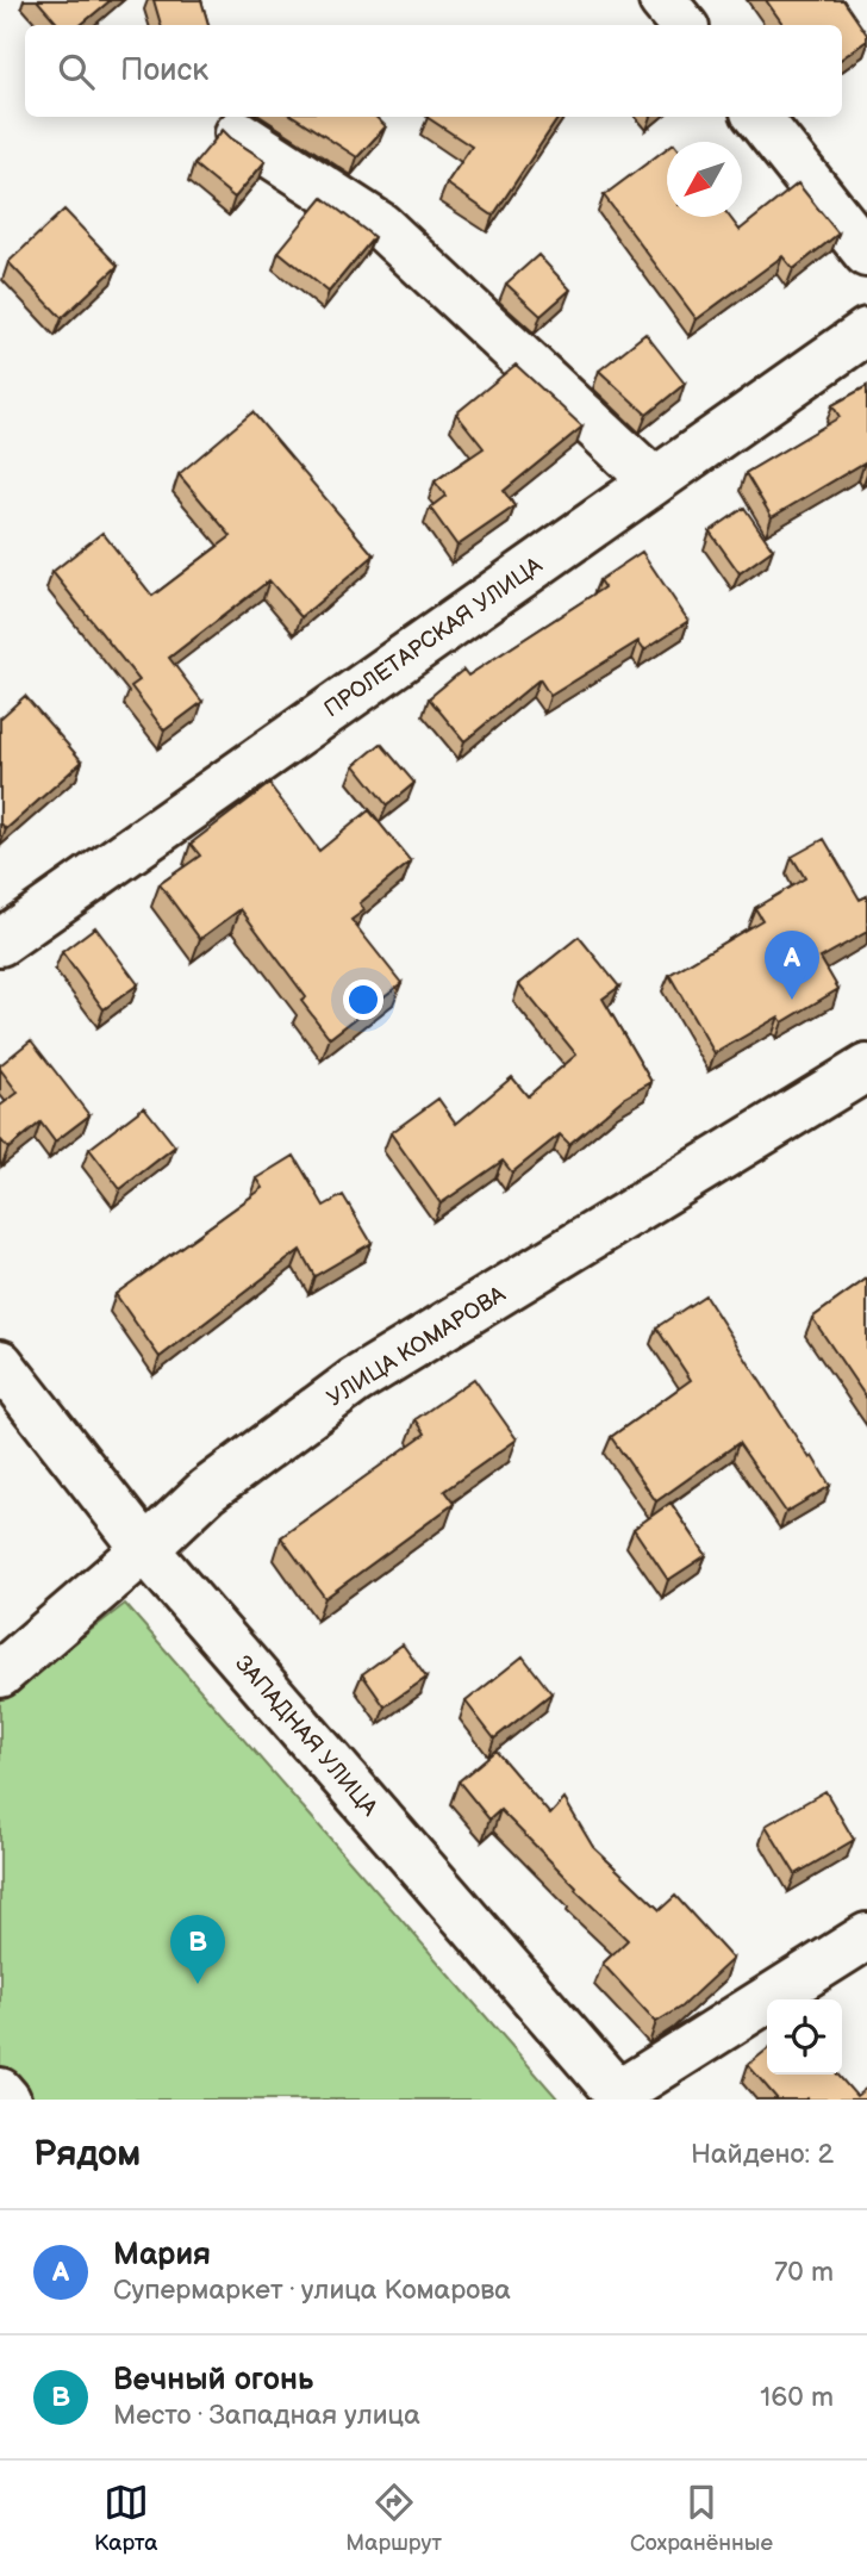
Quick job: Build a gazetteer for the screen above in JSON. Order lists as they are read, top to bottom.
{
  "streets": {
    "street": ["ПРОЛЕТАРСКАЯ УЛИЦА", "УЛИЦА КОМАРОВА", "ЗАПАДНАЯ УЛИЦА"]
  },
  "crossings": [
    ["УЛИЦА КОМАРОВА", "ЗАПАДНАЯ УЛИЦА"]
  ],
  "north": "bottom left",
  "page": {
    "search": "Поиск",
    "pins": ["A", "B"],
    "heading": ["Рядом", "Найдено: 2"],
    "list": [
      {
        "mark": "A",
        "name": "Мария",
        "note": "Супермаркет · улица Комарова",
        "value": "70 m"
      },
      {
        "mark": "B",
        "name": "Вечный огонь",
        "note": "Место · Западная улица",
        "value": "160 m"
      }
    ],
    "nav": ["Карта", "Маршрут", "Сохранённые"]
  }
}
